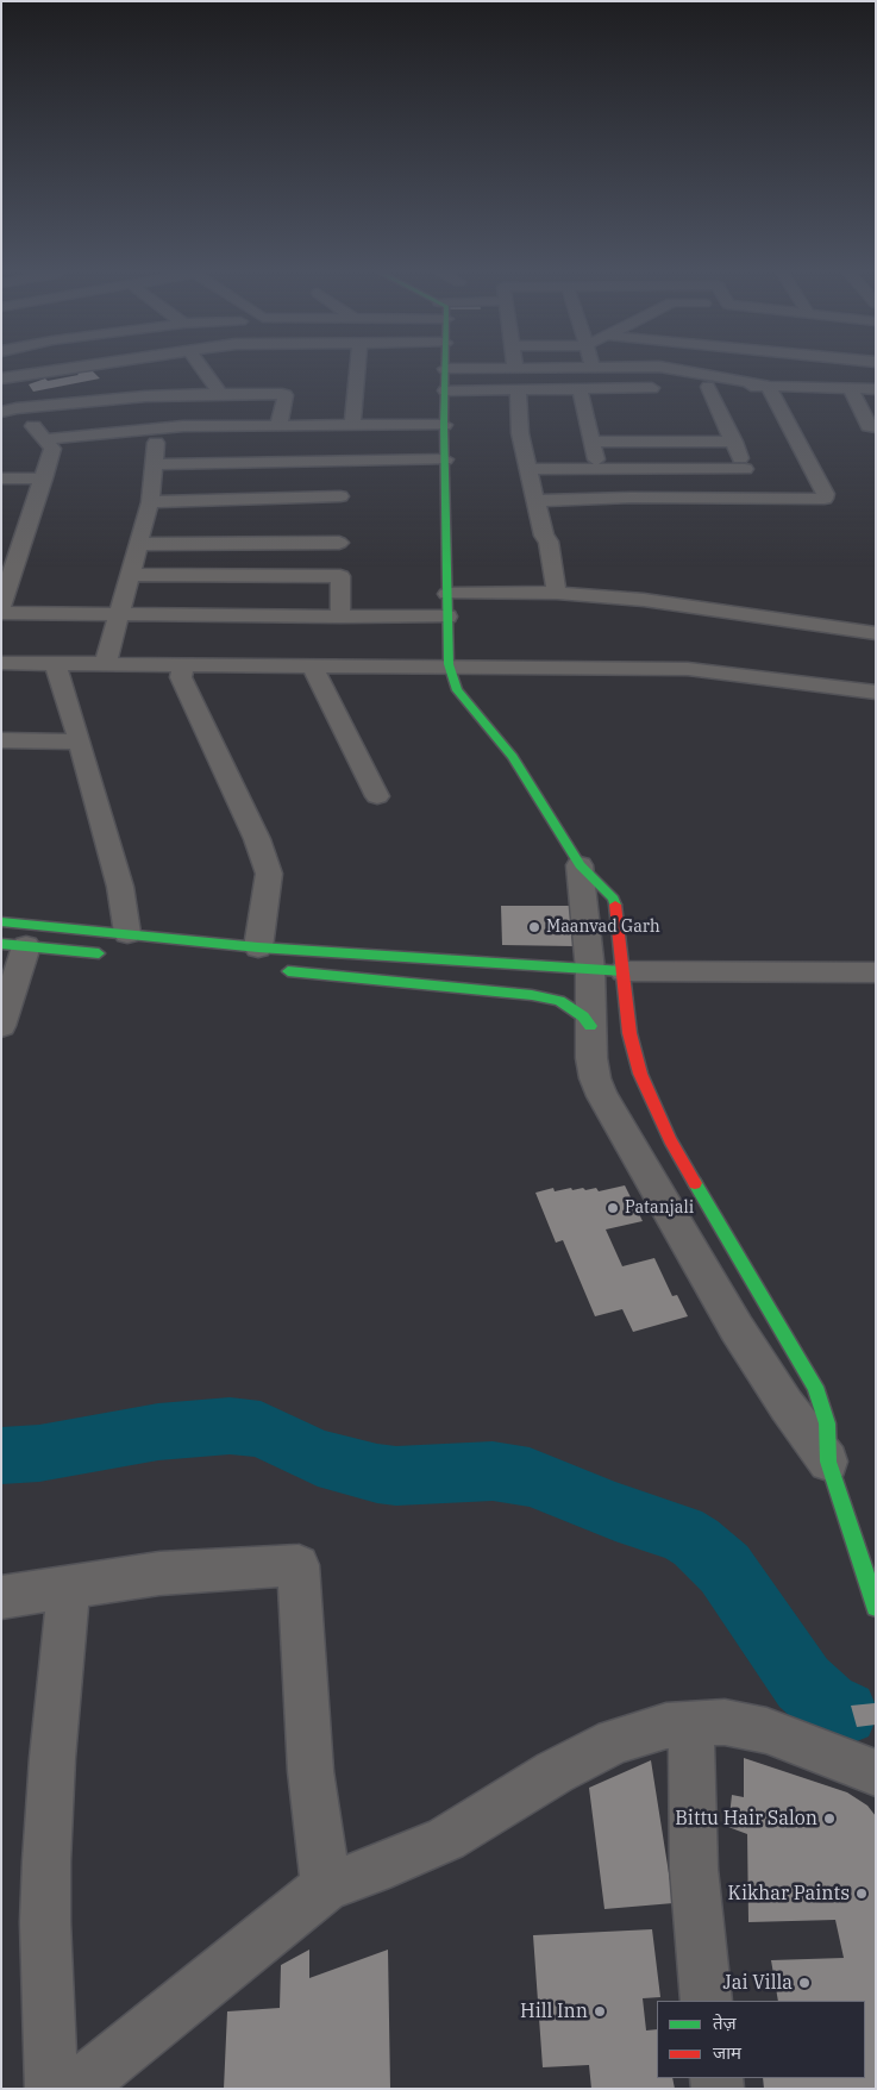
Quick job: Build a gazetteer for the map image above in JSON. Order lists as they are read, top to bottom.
{
  "places": [
    "Maanvad Garh",
    "Patanjali",
    "Bittu Hair Salon",
    "Kikhar Paints",
    "Jai Villa",
    "Hill Inn"
  ],
  "legend": ["तेज़", "जाम"]
}
